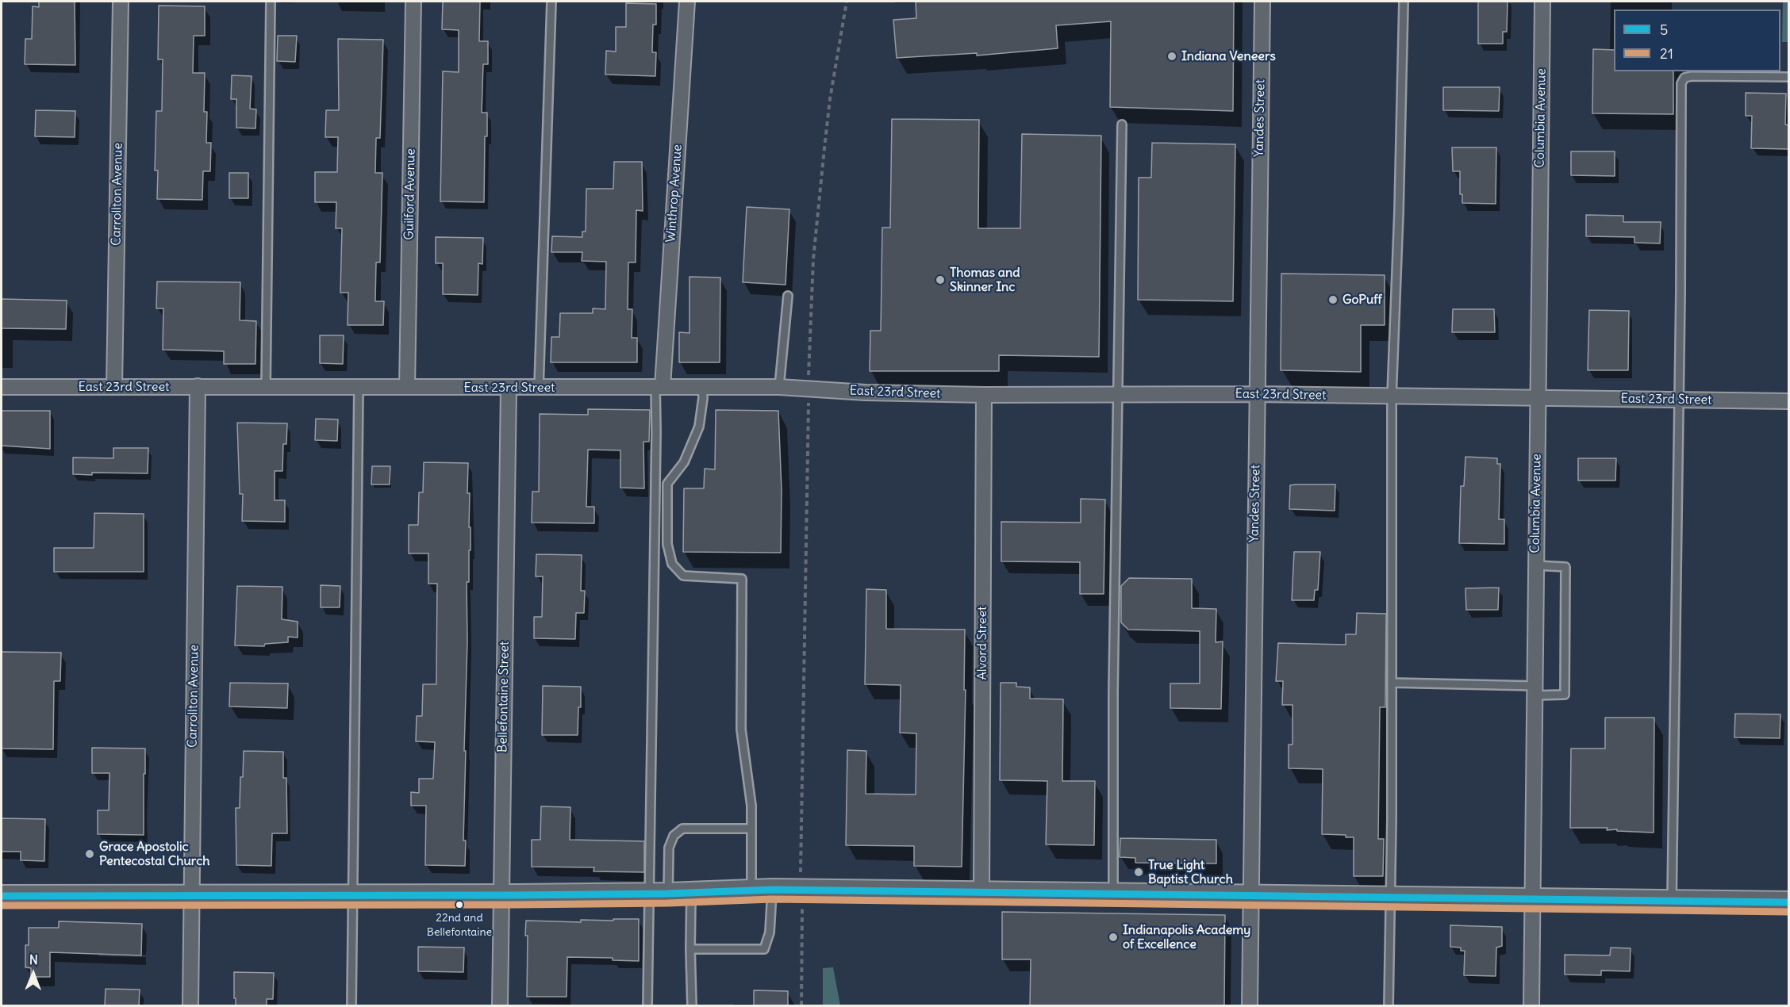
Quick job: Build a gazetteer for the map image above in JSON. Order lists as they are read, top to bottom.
{
  "streets": {
    "street": [
      "Yandes Street",
      "Columbia Avenue",
      "Winthrop Avenue",
      "Carrollton Avenue",
      "Guilford Avenue",
      "East 23rd Street",
      "Alvord Street",
      "Bellefontaine Street"
    ]
  },
  "crossings": [
    ["Yandes Street", "East 23rd Street"],
    ["Columbia Avenue", "East 23rd Street"],
    ["Winthrop Avenue", "East 23rd Street"],
    ["Carrollton Avenue", "East 23rd Street"],
    ["Guilford Avenue", "East 23rd Street"],
    ["East 23rd Street", "Alvord Street"],
    ["East 23rd Street", "Bellefontaine Street"]
  ],
  "places": [
    "Indiana Veneers",
    "Thomas and Skinner Inc",
    "GoPuff",
    "Grace Apostolic Pentecostal Church",
    "True Light Baptist Church",
    "22nd and Bellefontaine",
    "Indianapolis Academy of Excellence"
  ],
  "lines": ["transit line 5", "transit line 21"],
  "legend": ["5", "21"],
  "north": "top"
}
